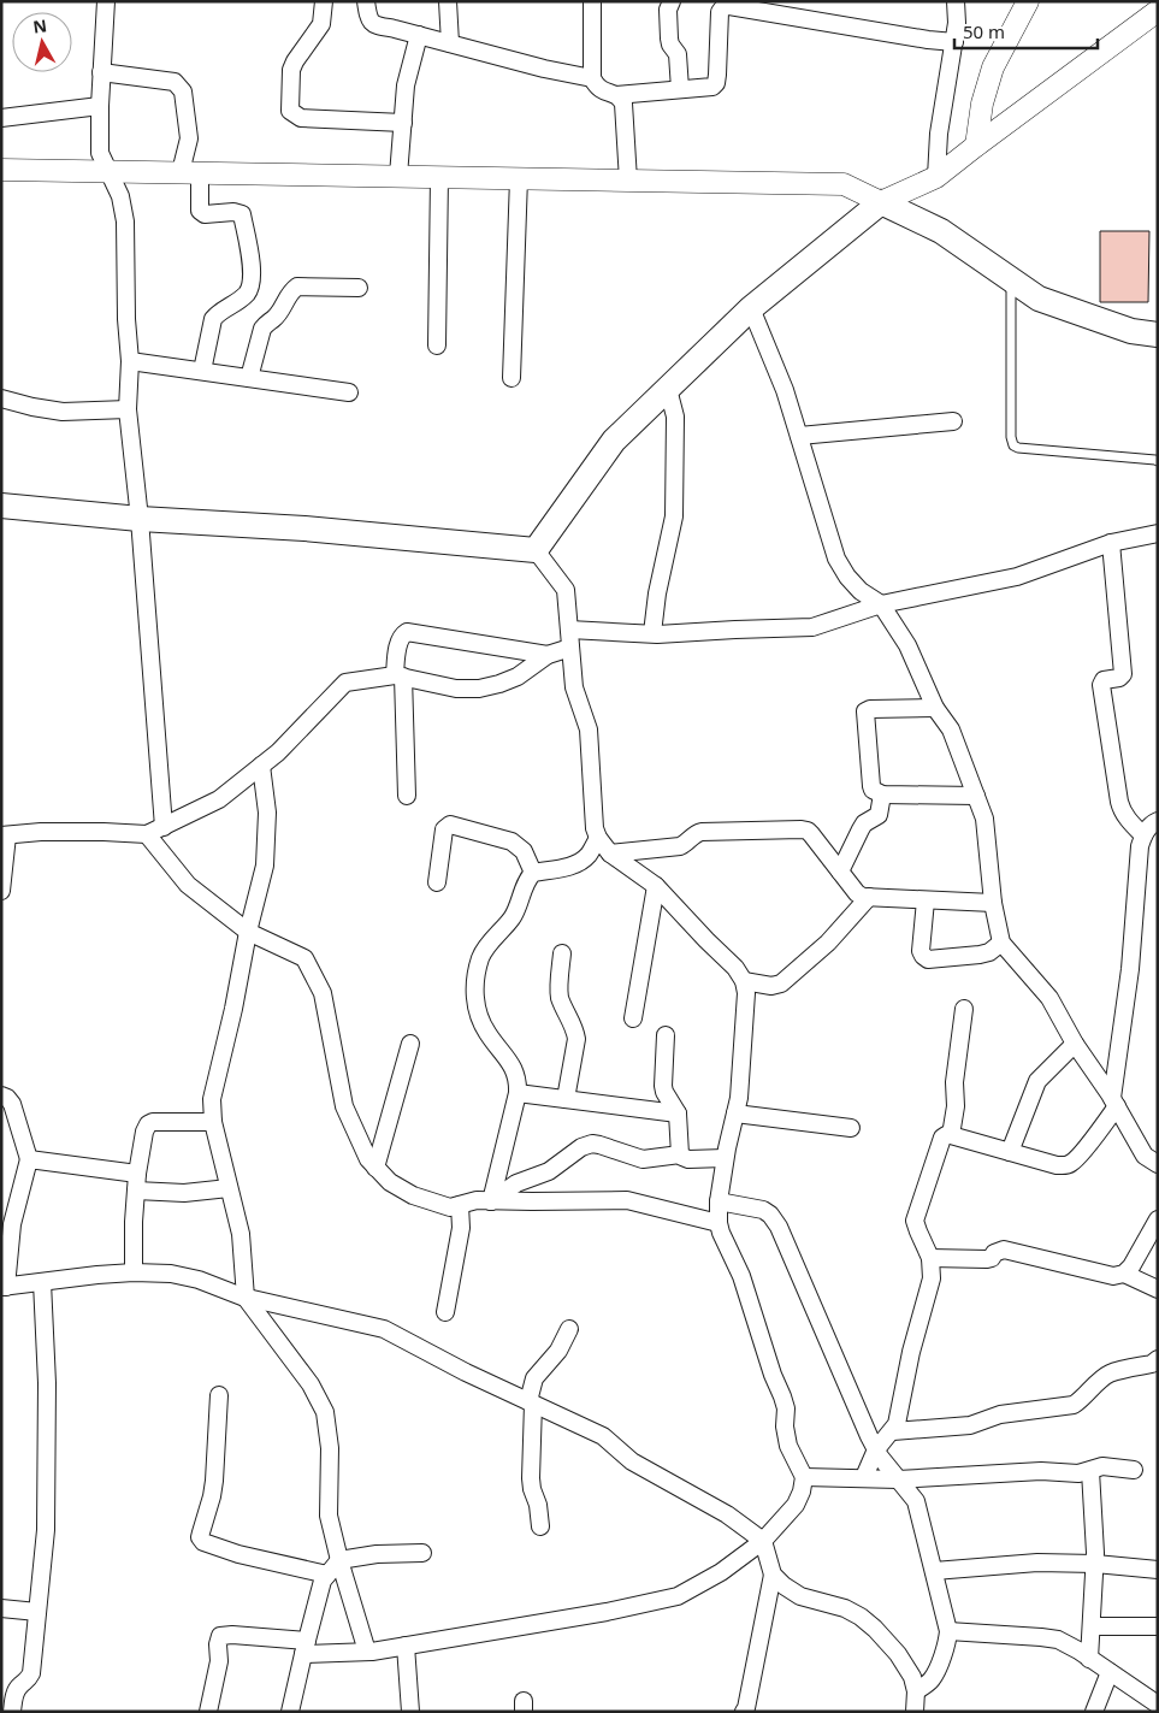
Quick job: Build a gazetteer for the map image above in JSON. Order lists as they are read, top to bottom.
{
  "scale_bar": "50 m",
  "north": "top"
}
